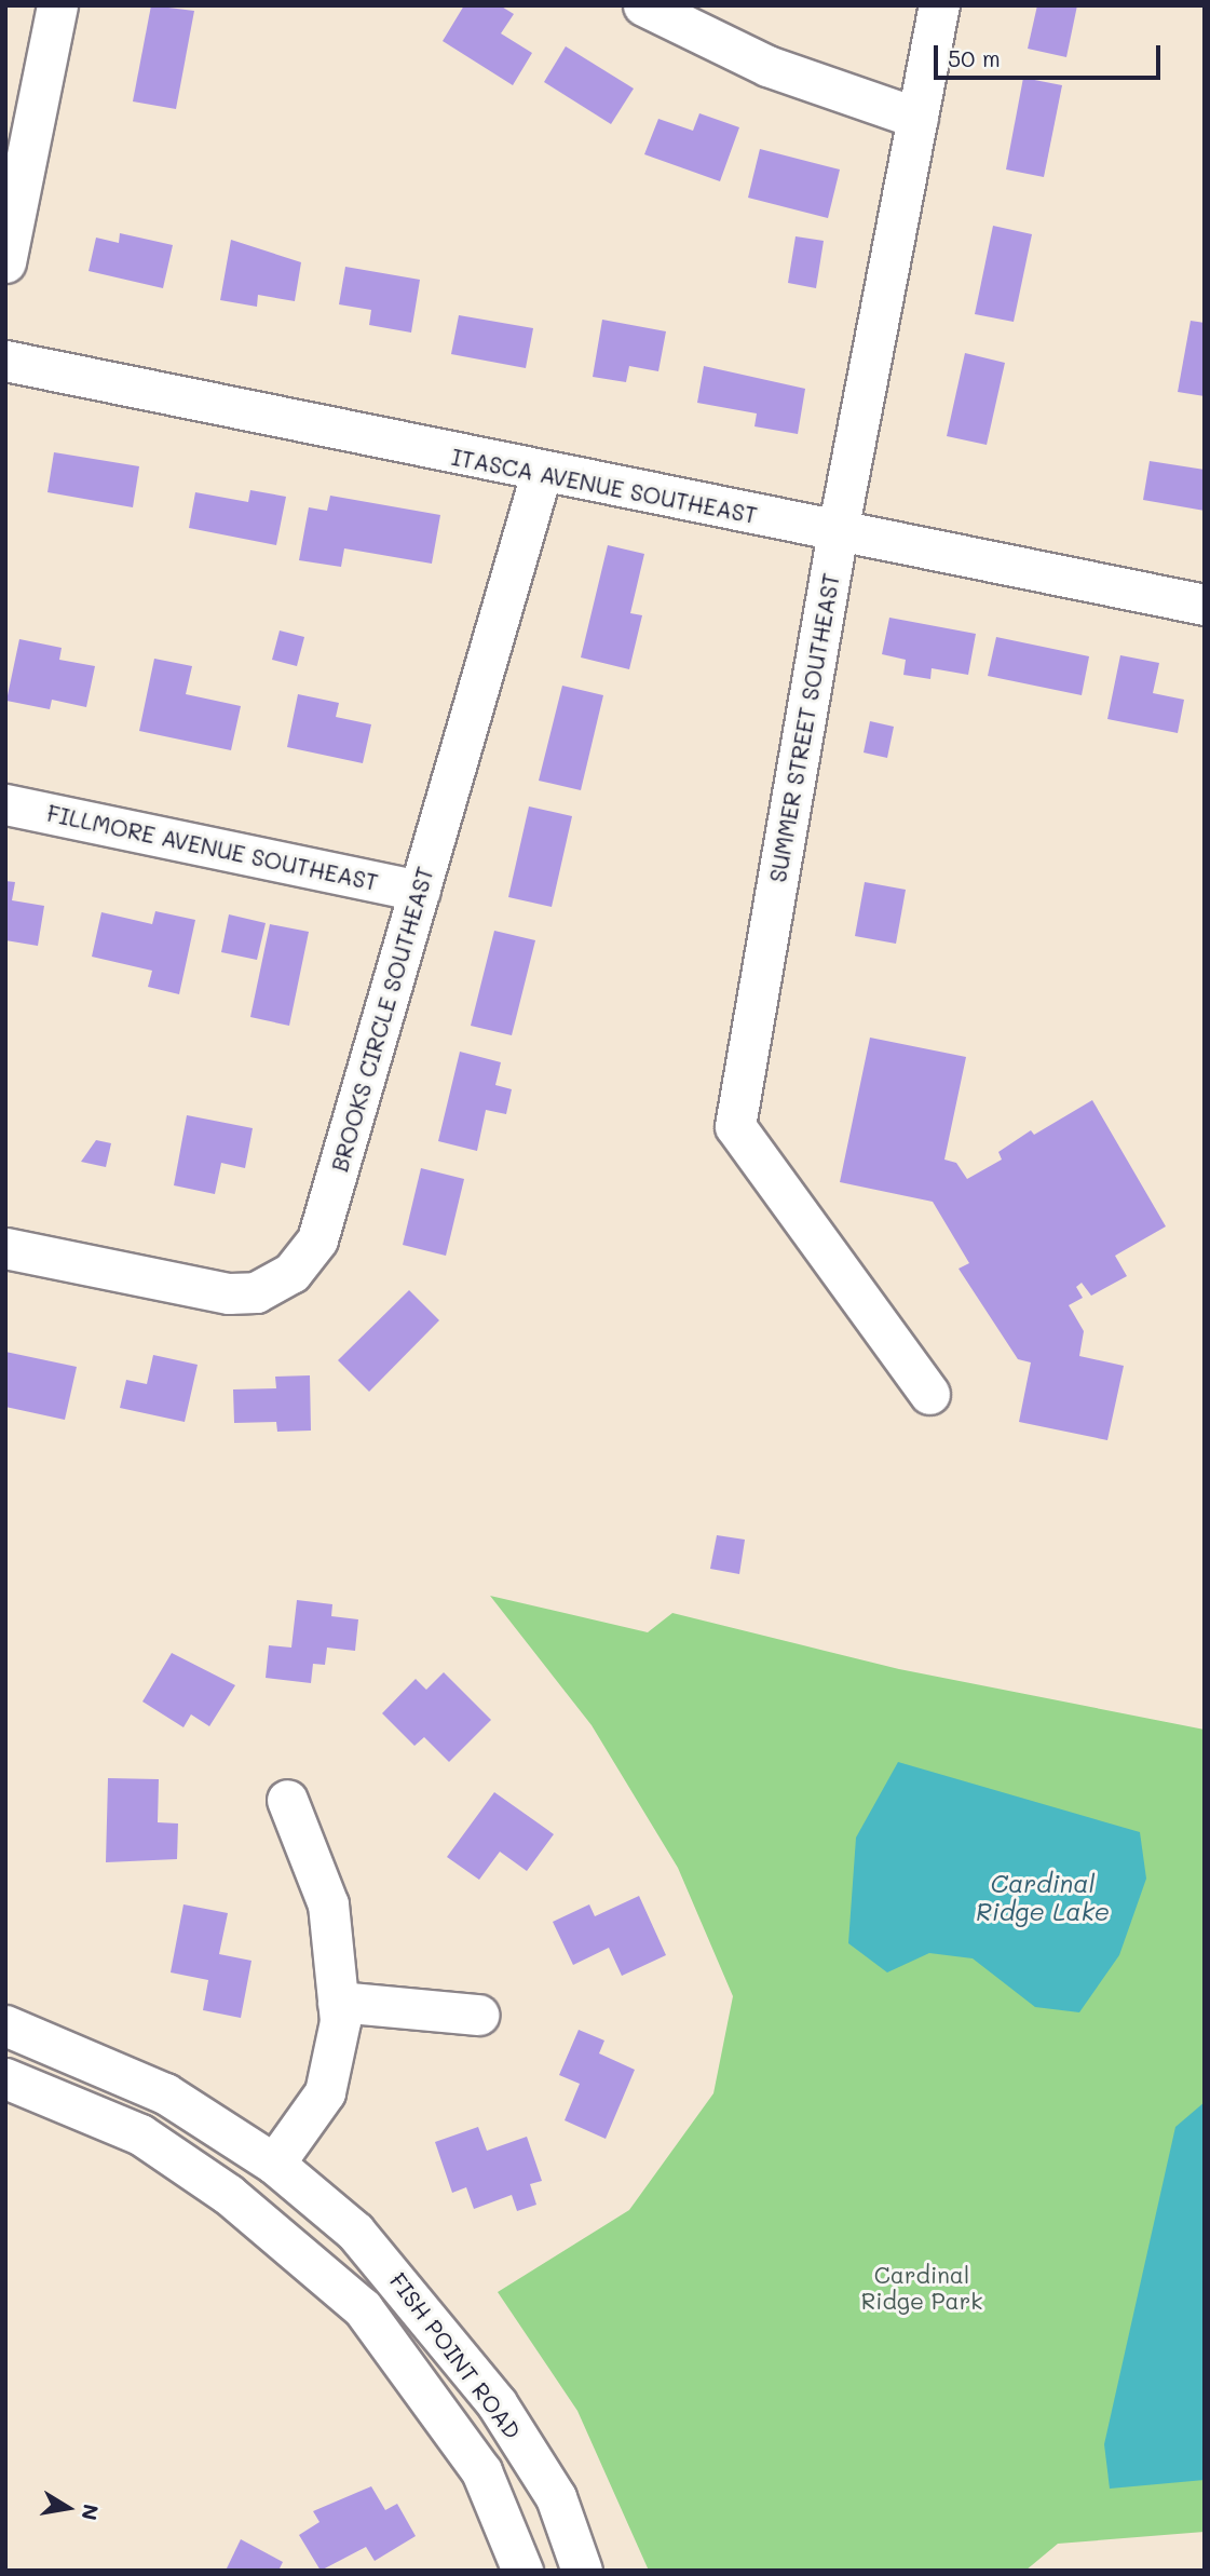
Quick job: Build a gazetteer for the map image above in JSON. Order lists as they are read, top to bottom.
{
  "streets": {
    "street": [
      "ITASCA AVENUE SOUTHEAST",
      "SUMMER STREET SOUTHEAST",
      "FILLMORE AVENUE SOUTHEAST",
      "BROOKS CIRCLE SOUTHEAST",
      "FISH POINT ROAD"
    ]
  },
  "crossings": [
    ["ITASCA AVENUE SOUTHEAST", "SUMMER STREET SOUTHEAST"],
    ["ITASCA AVENUE SOUTHEAST", "BROOKS CIRCLE SOUTHEAST"],
    ["FILLMORE AVENUE SOUTHEAST", "BROOKS CIRCLE SOUTHEAST"]
  ],
  "water": ["Cardinal Ridge Lake"],
  "parks": ["Cardinal Ridge Park"],
  "scale_bar": "50 m",
  "north": "right"
}
